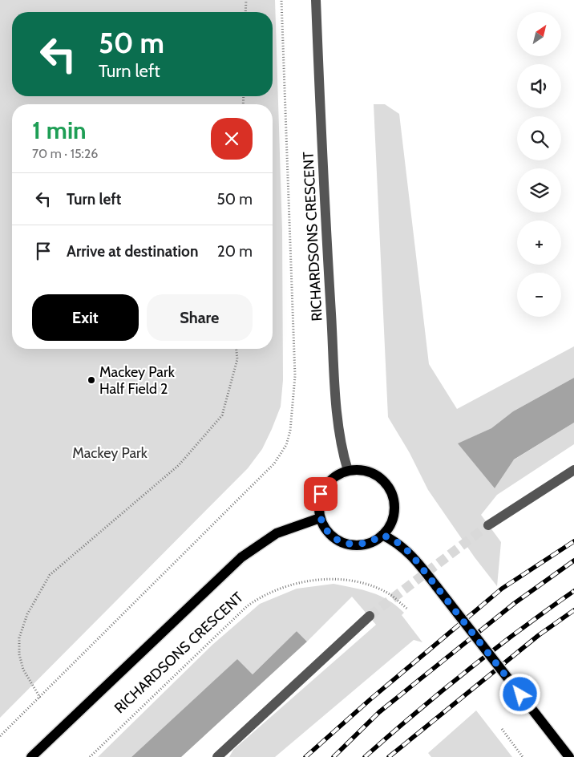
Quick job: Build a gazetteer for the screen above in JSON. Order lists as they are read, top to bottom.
{
  "streets": {
    "main road": ["RICHARDSONS CRESCENT"]
  },
  "parks": ["Mackey Park"],
  "places": ["Mackey Park Half Field 2"],
  "north": "top right",
  "page": {
    "map_buttons": ["+", "−"],
    "turn": ["50 m", "Turn left"],
    "heading": ["1 min", "70 m · 15:26"],
    "list": [
      {
        "name": "Turn left",
        "value": "50 m"
      },
      {
        "name": "Arrive at destination",
        "value": "20 m"
      }
    ],
    "buttons": ["Exit", "Share"]
  }
}
